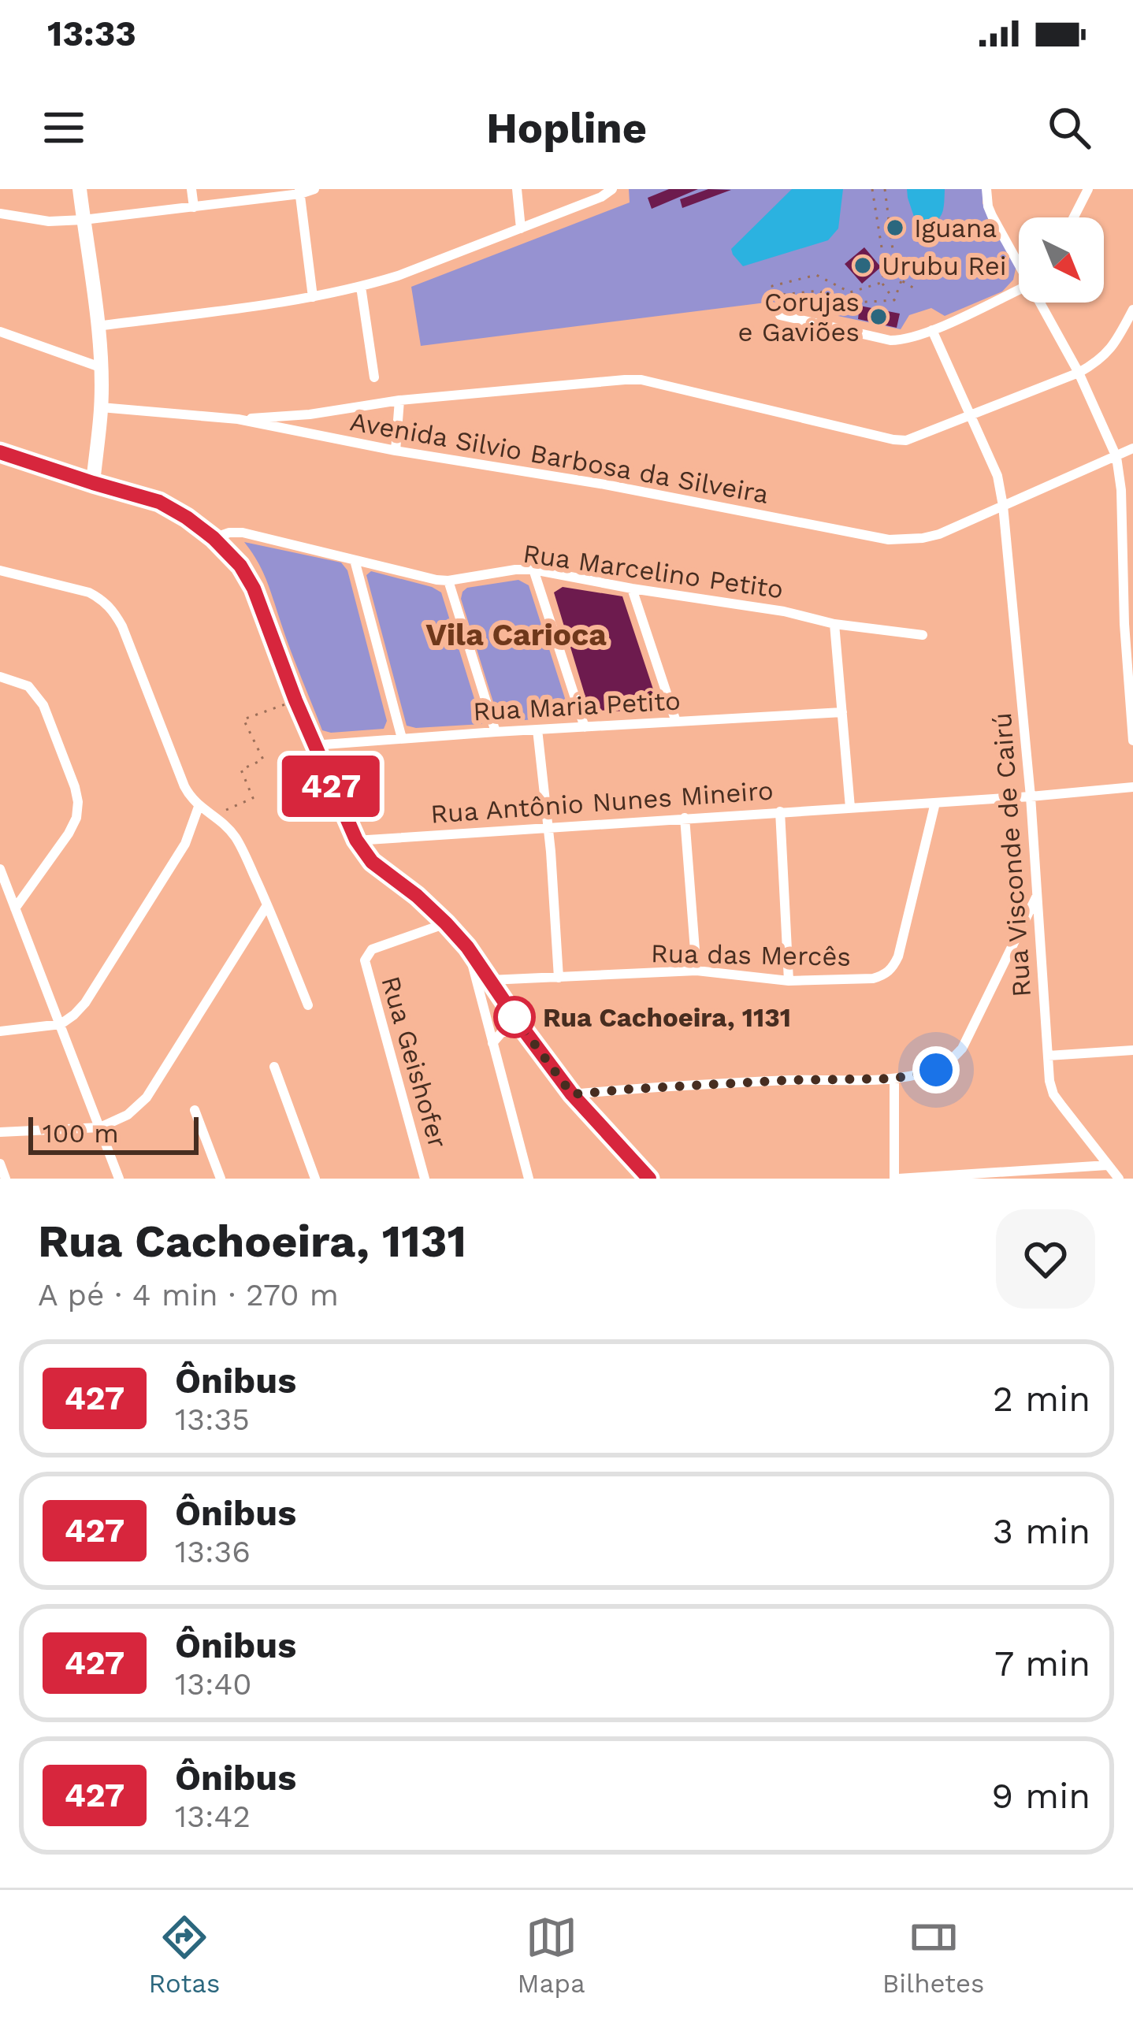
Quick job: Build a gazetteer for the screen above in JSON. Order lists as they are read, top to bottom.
{
  "streets": {
    "street": [
      "Avenida Silvio Barbosa da Silveira",
      "Rua Marcelino Petito",
      "Rua Maria Petito",
      "Rua Antônio Nunes Mineiro",
      "Rua Visconde de Cairú",
      "Rua das Mercês",
      "Rua Geishofer"
    ]
  },
  "crossings": [
    ["Avenida Silvio Barbosa da Silveira", "Rua Visconde de Cairú"],
    ["Rua Antônio Nunes Mineiro", "Rua Visconde de Cairú"],
    ["Rua Antônio Nunes Mineiro", "Rua das Mercês"]
  ],
  "districts": ["Vila Carioca"],
  "places": [
    "Iguana",
    "Urubu Rei",
    "Corujas e Gaviões",
    "Rua Cachoeira, 1131"
  ],
  "lines": ["bus line 427"],
  "scale_bar": "100 m",
  "north": "bottom right",
  "page": {
    "status": "13:33",
    "header": "Hopline",
    "on_map": "427",
    "scale": "100 m",
    "heading": ["Rua Cachoeira, 1131", "A pé · 4 min · 270 m"],
    "list": [
      {
        "mark": "427",
        "name": "Ônibus",
        "note": "13:35",
        "value": "2 min"
      },
      {
        "mark": "427",
        "name": "Ônibus",
        "note": "13:36",
        "value": "3 min"
      },
      {
        "mark": "427",
        "name": "Ônibus",
        "note": "13:40",
        "value": "7 min"
      },
      {
        "mark": "427",
        "name": "Ônibus",
        "note": "13:42",
        "value": "9 min"
      }
    ],
    "tabs": ["Rotas", "Mapa", "Bilhetes"]
  }
}
